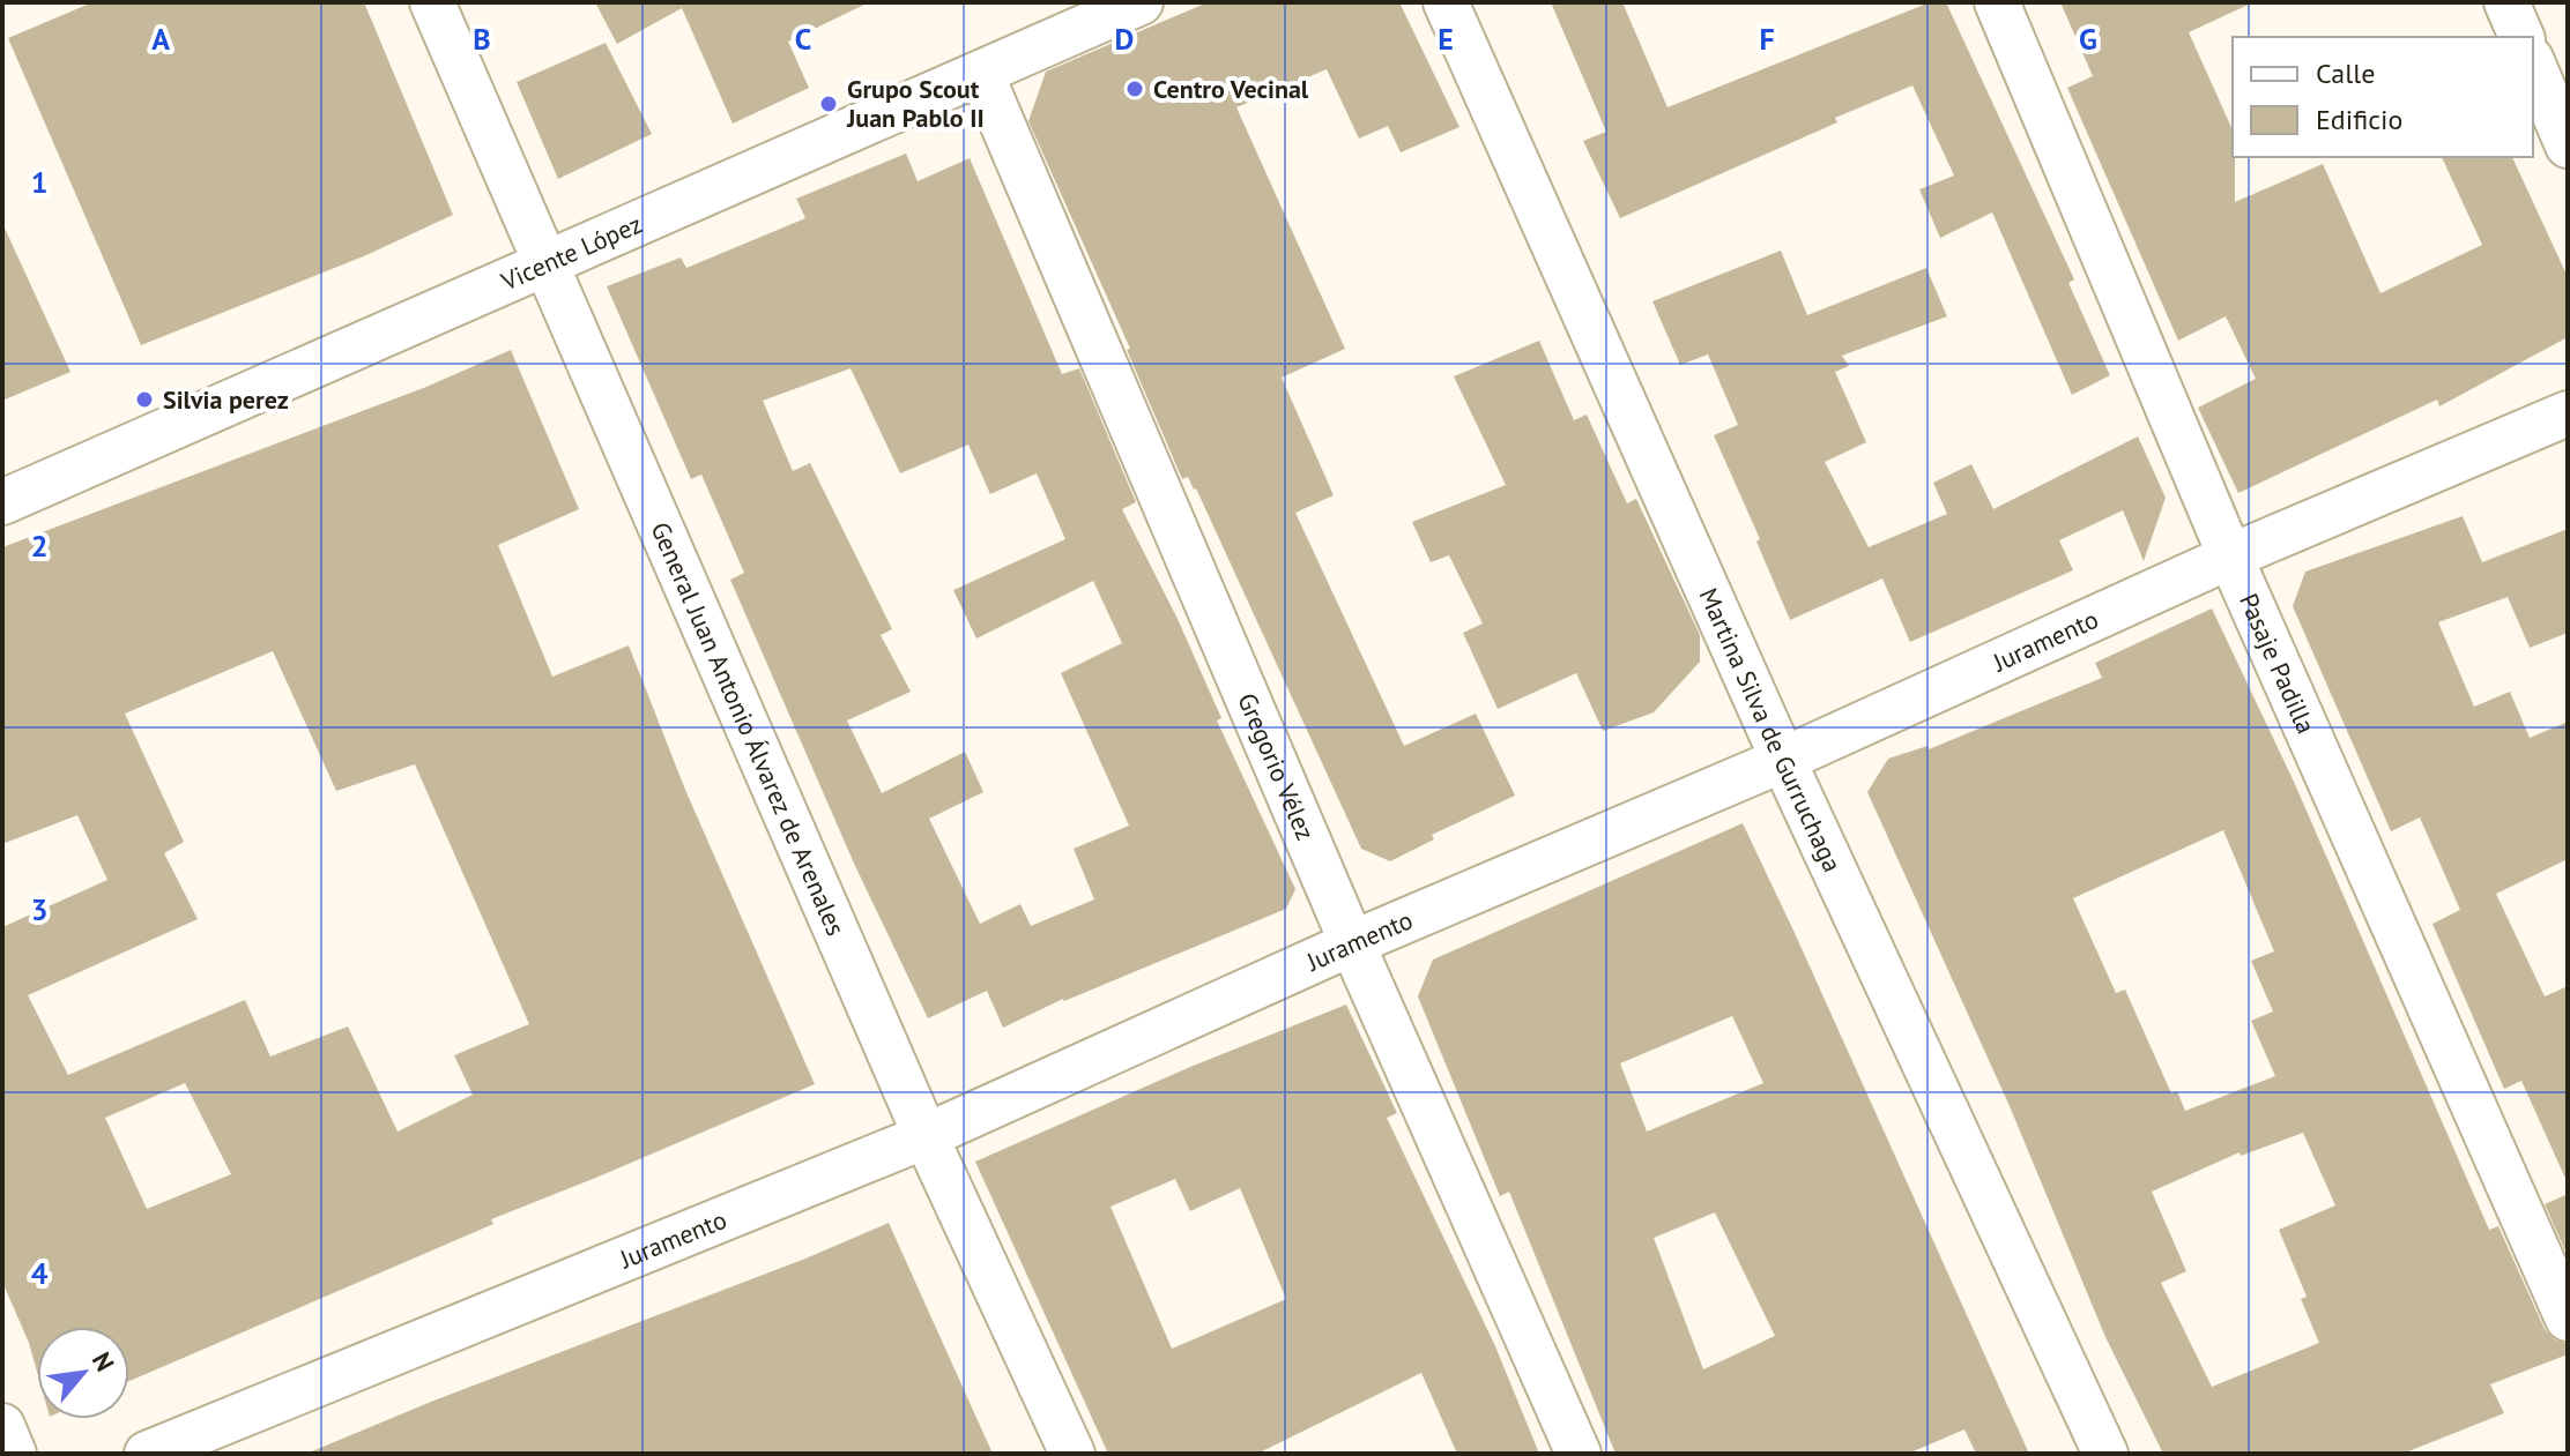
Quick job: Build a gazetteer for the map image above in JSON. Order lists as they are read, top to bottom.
{
  "streets": {
    "street": [
      "Vicente López",
      "Juramento",
      "Pasaje Padilla",
      "General Juan Antonio Álvarez de Arenales",
      "Martina Silva de Gurruchaga",
      "Gregorio Vélez"
    ]
  },
  "crossings": [
    ["Vicente López", "General Juan Antonio Álvarez de Arenales"],
    ["Vicente López", "Gregorio Vélez"],
    ["Juramento", "Pasaje Padilla"],
    ["Juramento", "General Juan Antonio Álvarez de Arenales"],
    ["Juramento", "Martina Silva de Gurruchaga"],
    ["Juramento", "Gregorio Vélez"]
  ],
  "places": ["Centro Vecinal", "Grupo Scout Juan Pablo II", "Silvia perez"],
  "legend": ["Calle", "Edificio"],
  "north": "top right",
  "grid": {
    "columns": [
      "A",
      "B",
      "C",
      "D",
      "E",
      "F",
      "G"
    ],
    "rows": [
      "1",
      "2",
      "3",
      "4"
    ]
  }
}
